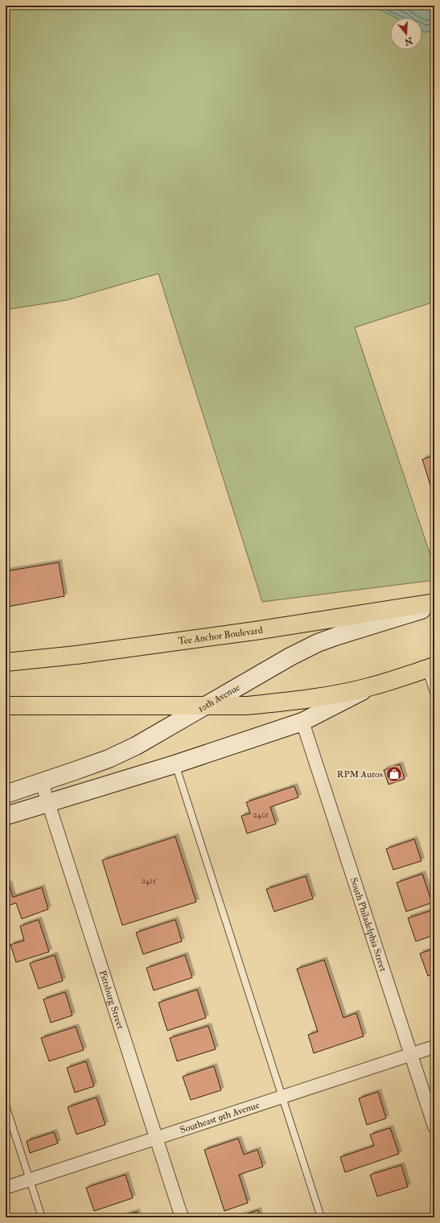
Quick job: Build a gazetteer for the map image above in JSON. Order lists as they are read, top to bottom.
{
  "streets": {
    "main road": ["Tee Anchor Boulevard", "10th Avenue"],
    "street": ["South Philadelphia Street", "Pittsburg Street", "Southeast 9th Avenue"]
  },
  "crossings": [
    ["10th Avenue", "Pittsburg Street"],
    ["South Philadelphia Street", "Southeast 9th Avenue"],
    ["Pittsburg Street", "Southeast 9th Avenue"]
  ],
  "places": {
    "shop": ["RPM Autos"]
  },
  "house_numbers": ["2401", "2415"],
  "north": "bottom"
}
